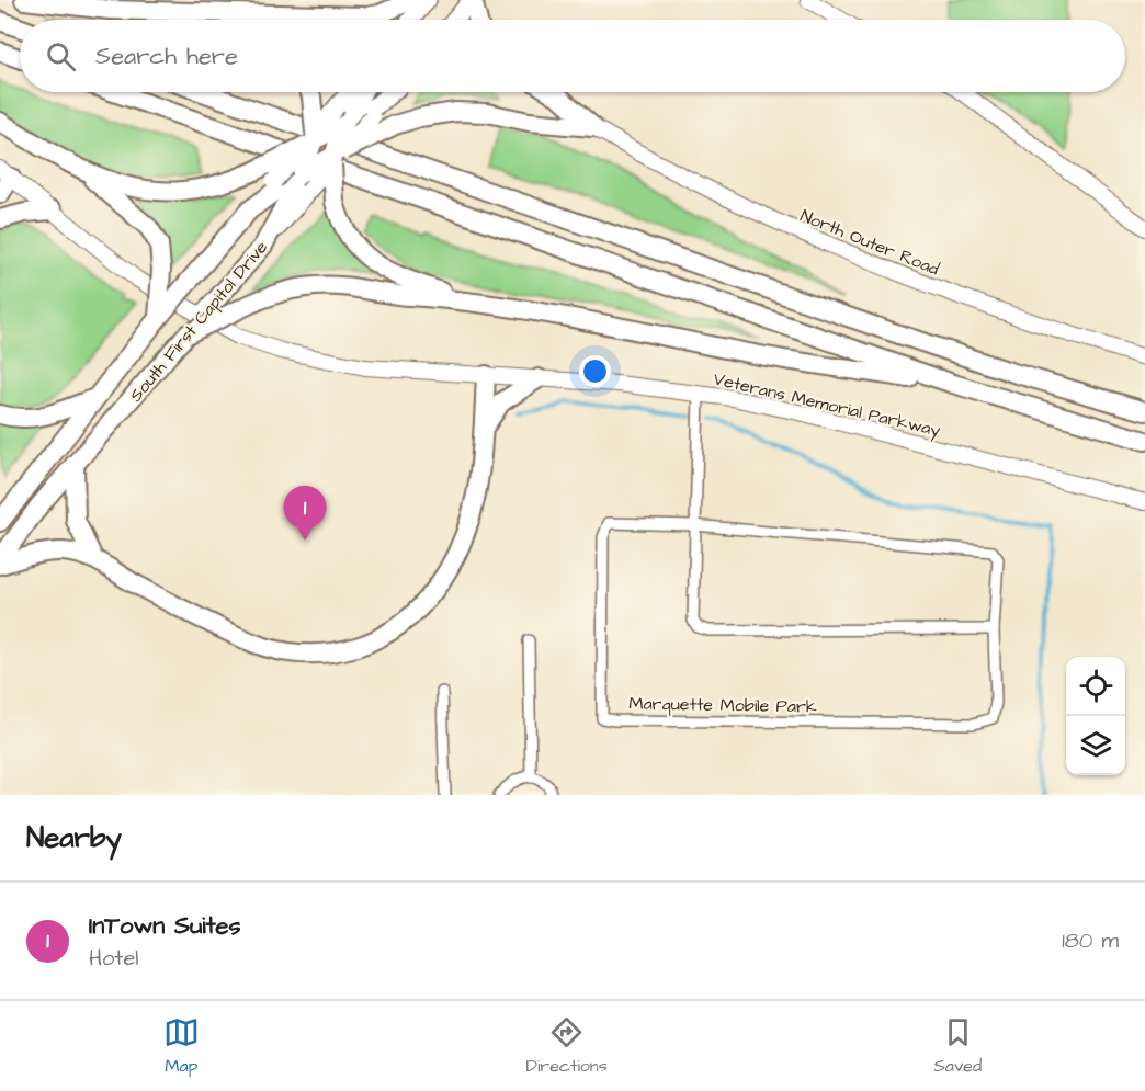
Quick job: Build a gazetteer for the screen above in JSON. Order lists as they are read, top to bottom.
{
  "streets": {
    "highway": ["South First Capitol Drive"],
    "street": ["North Outer Road", "Veterans Memorial Parkway", "Marquette Mobile Park"]
  },
  "crossings": [
    ["North Outer Road", "South First Capitol Drive"]
  ],
  "page": {
    "search": "Search here",
    "pins": "1",
    "heading": "Nearby",
    "list": [
      {
        "mark": "1",
        "name": "InTown Suites",
        "note": "Hotel",
        "value": "180 m"
      }
    ],
    "nav": ["Map", "Directions", "Saved"]
  }
}
